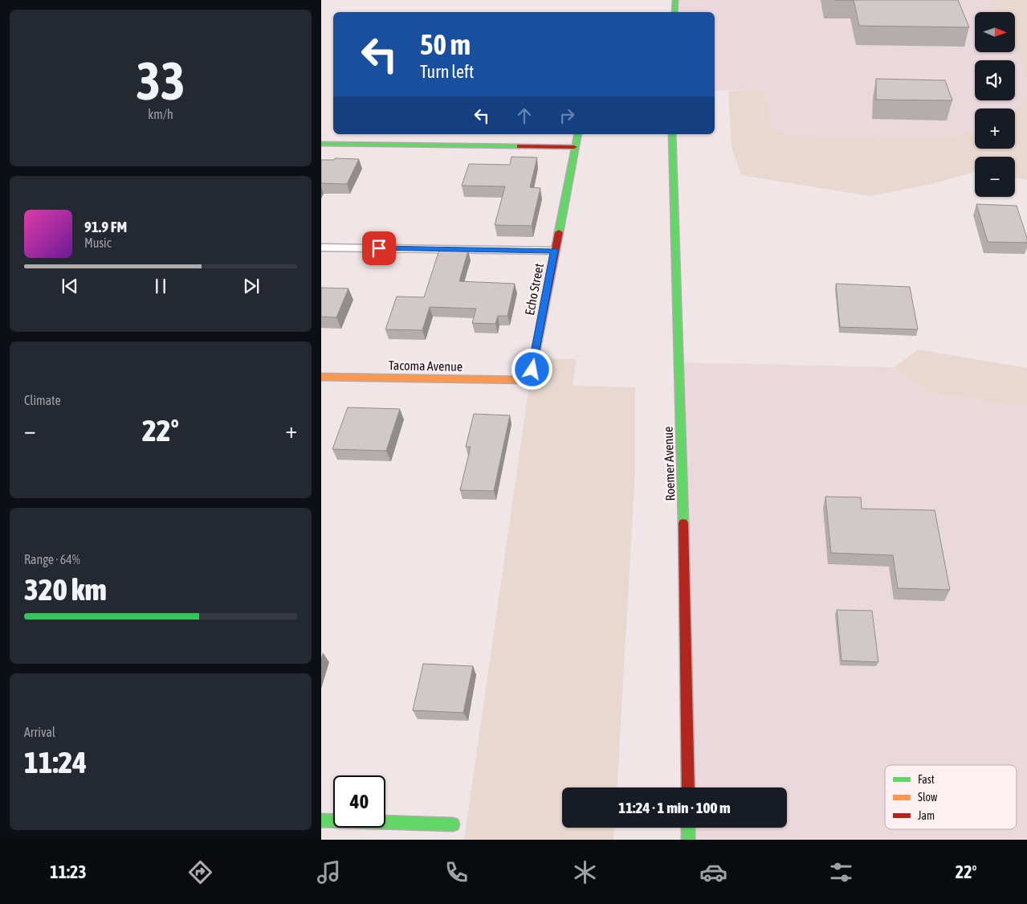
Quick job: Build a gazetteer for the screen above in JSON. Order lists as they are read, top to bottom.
{
  "streets": {
    "street": ["Echo Street", "Tacoma Avenue", "Roemer Avenue"]
  },
  "crossings": [
    ["Echo Street", "Tacoma Avenue"]
  ],
  "legend": ["Fast", "Slow", "Jam"],
  "north": "right",
  "page": {
    "tile": [
      ["33", "km/h"],
      "Climate",
      ["Range · 64%", "320 km"],
      ["Arrival", "11:24"]
    ],
    "map_buttons": ["+", "−"],
    "turn": ["50 m", "Turn left"],
    "song": ["91.9 FM", "Music"],
    "heat": ["−", "22°", "+"],
    "limit": "40",
    "trip": "11:24 · 1 min · 100 m",
    "tabs": ["11:23", "22°"]
  }
}
